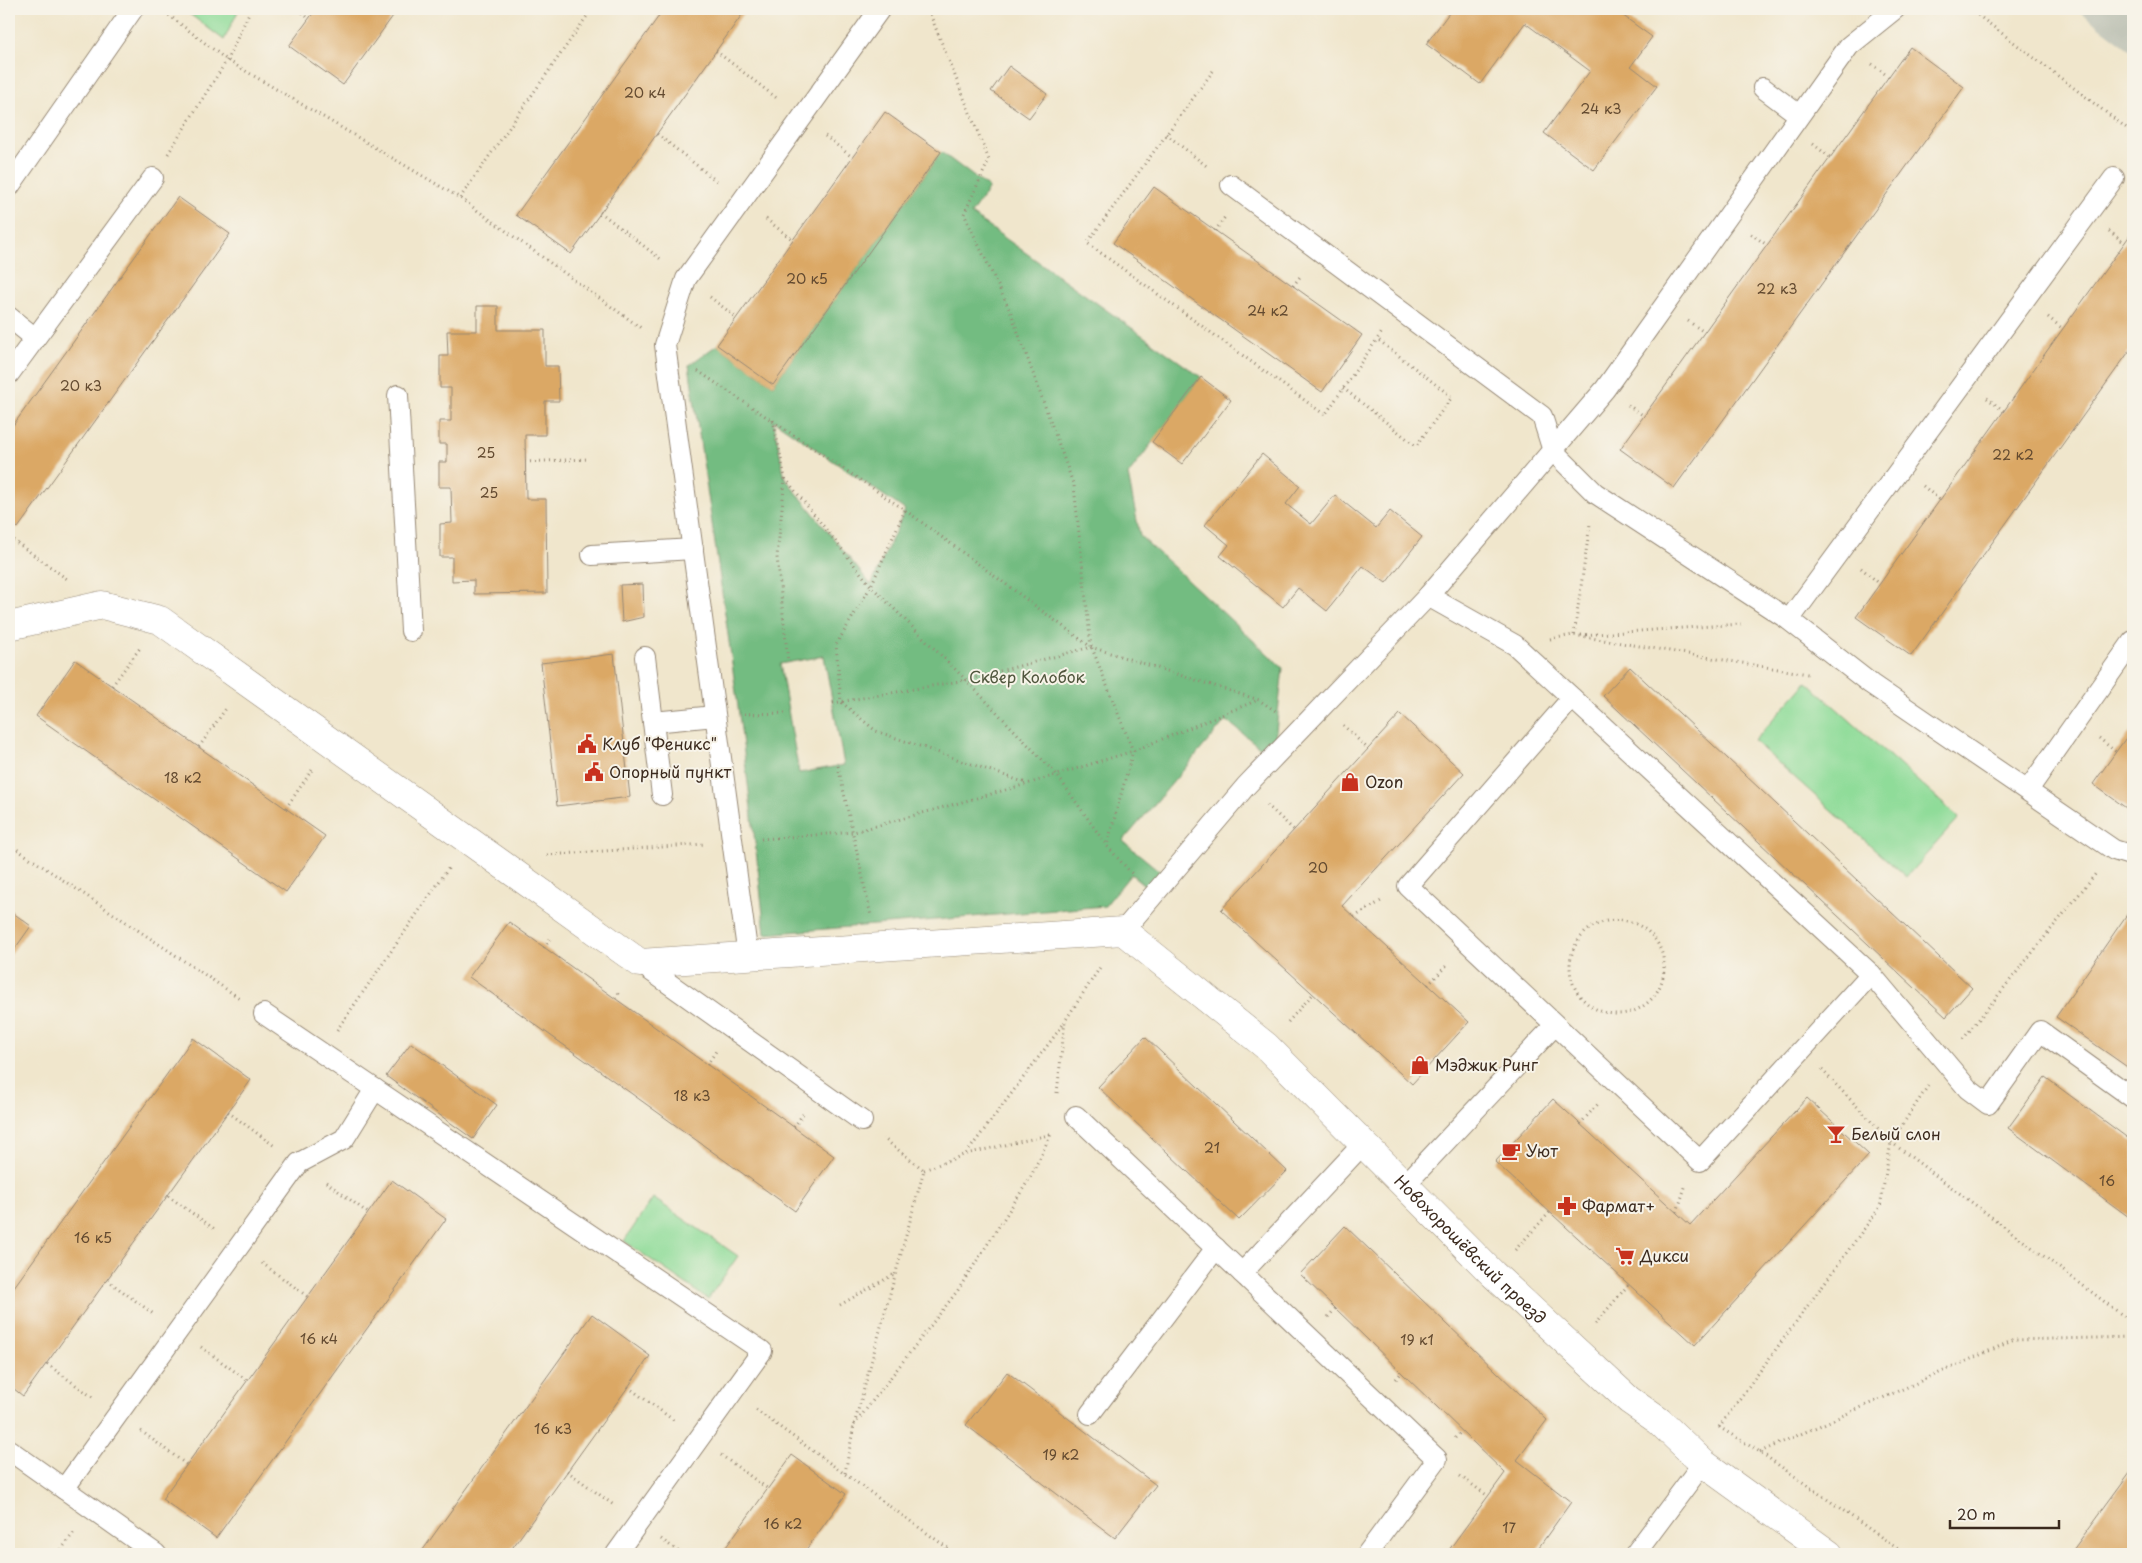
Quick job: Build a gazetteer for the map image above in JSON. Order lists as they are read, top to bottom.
{
  "streets": {
    "street": ["Новохорошёвский проезд"]
  },
  "parks": ["Сквер Колобок"],
  "places": {
    "public building": ["Клуб \"Феникс\"", "Опорный пункт"],
    "shop": ["Ozon", "Мэджик Ринг"],
    "bar": ["Белый слон"],
    "cafe": ["Уют"],
    "pharmacy": ["Фармат+"],
    "supermarket": ["Дикси"]
  },
  "house_numbers": [
    "20 к4",
    "24 к3",
    "20 к5",
    "22 к3",
    "24 к2",
    "20 к3",
    "25",
    "22 к2",
    "25",
    "18 к2",
    "20",
    "18 к3",
    "21",
    "16",
    "16 к5",
    "16 к4",
    "19 к1",
    "16 к3",
    "19 к2",
    "16 к2",
    "17"
  ],
  "scale_bar": "20 m"
}
